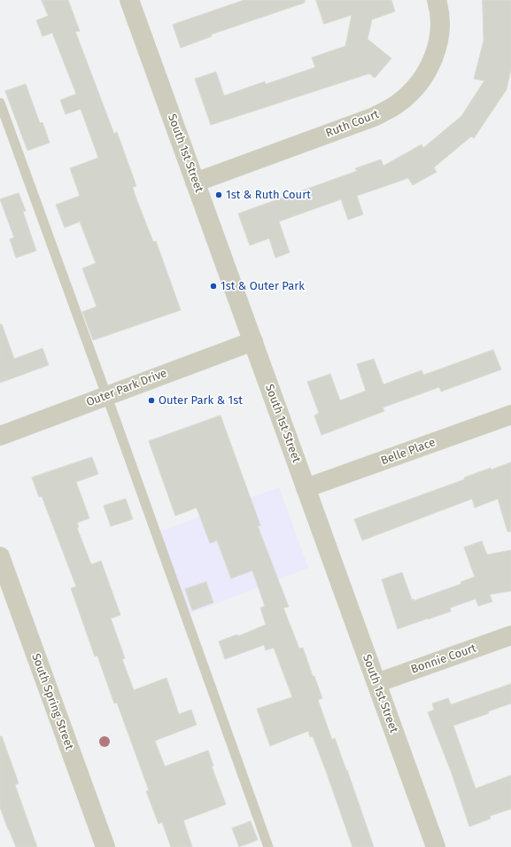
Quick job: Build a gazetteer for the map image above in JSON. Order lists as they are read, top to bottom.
{
  "streets": {
    "street": [
      "Ruth Court",
      "South 1st Street",
      "Outer Park Drive",
      "Belle Place",
      "Bonnie Court",
      "South Spring Street"
    ]
  },
  "crossings": [
    ["Ruth Court", "South 1st Street"],
    ["South 1st Street", "Outer Park Drive"],
    ["South 1st Street", "Belle Place"],
    ["South 1st Street", "Bonnie Court"]
  ],
  "places": ["1st & Ruth Court", "1st & Outer Park", "Outer Park & 1st"]
}
